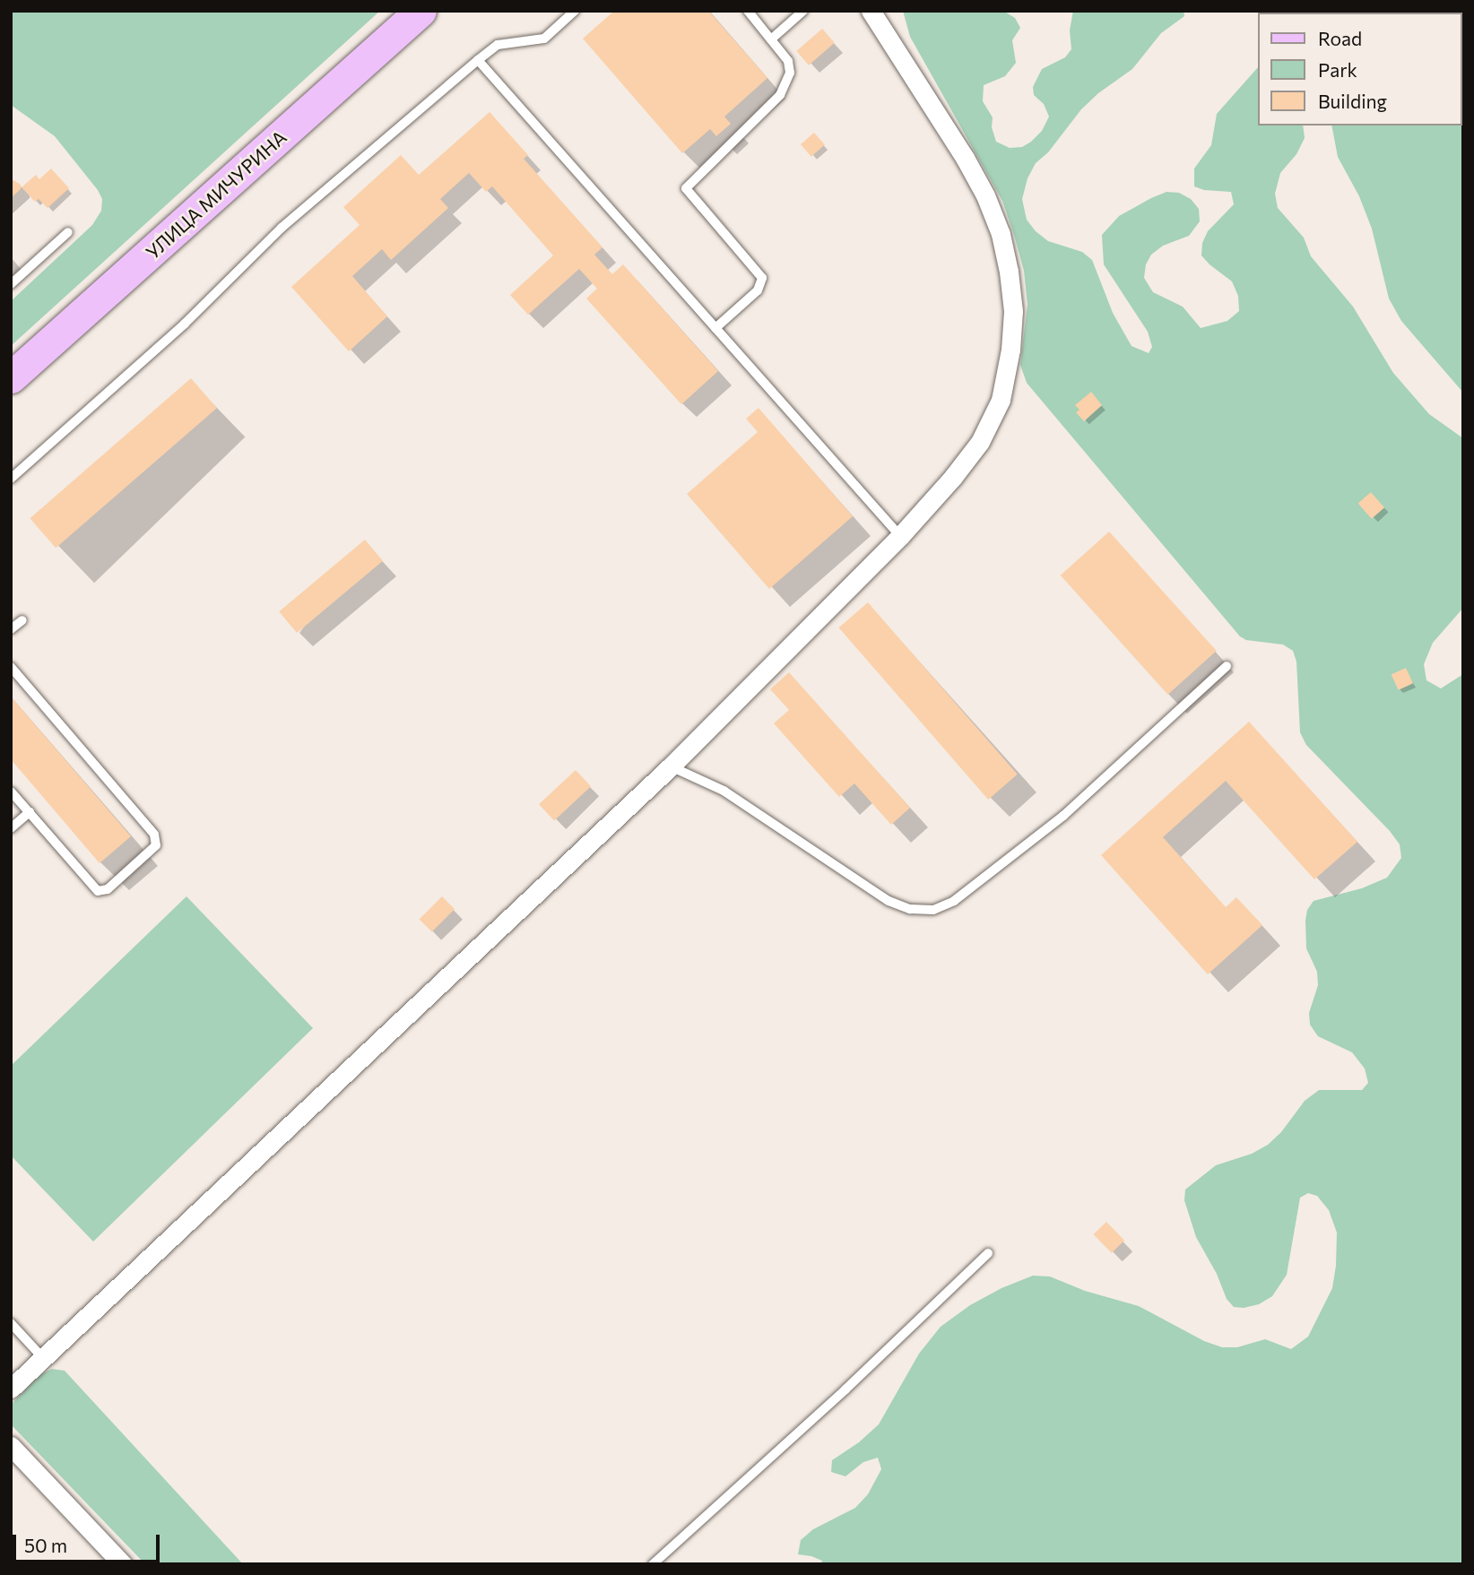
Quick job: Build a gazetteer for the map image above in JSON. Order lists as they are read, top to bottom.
{
  "streets": {
    "main road": ["УЛИЦА МИЧУРИНА"]
  },
  "legend": ["Road", "Park", "Building"],
  "scale_bar": "50 m"
}
